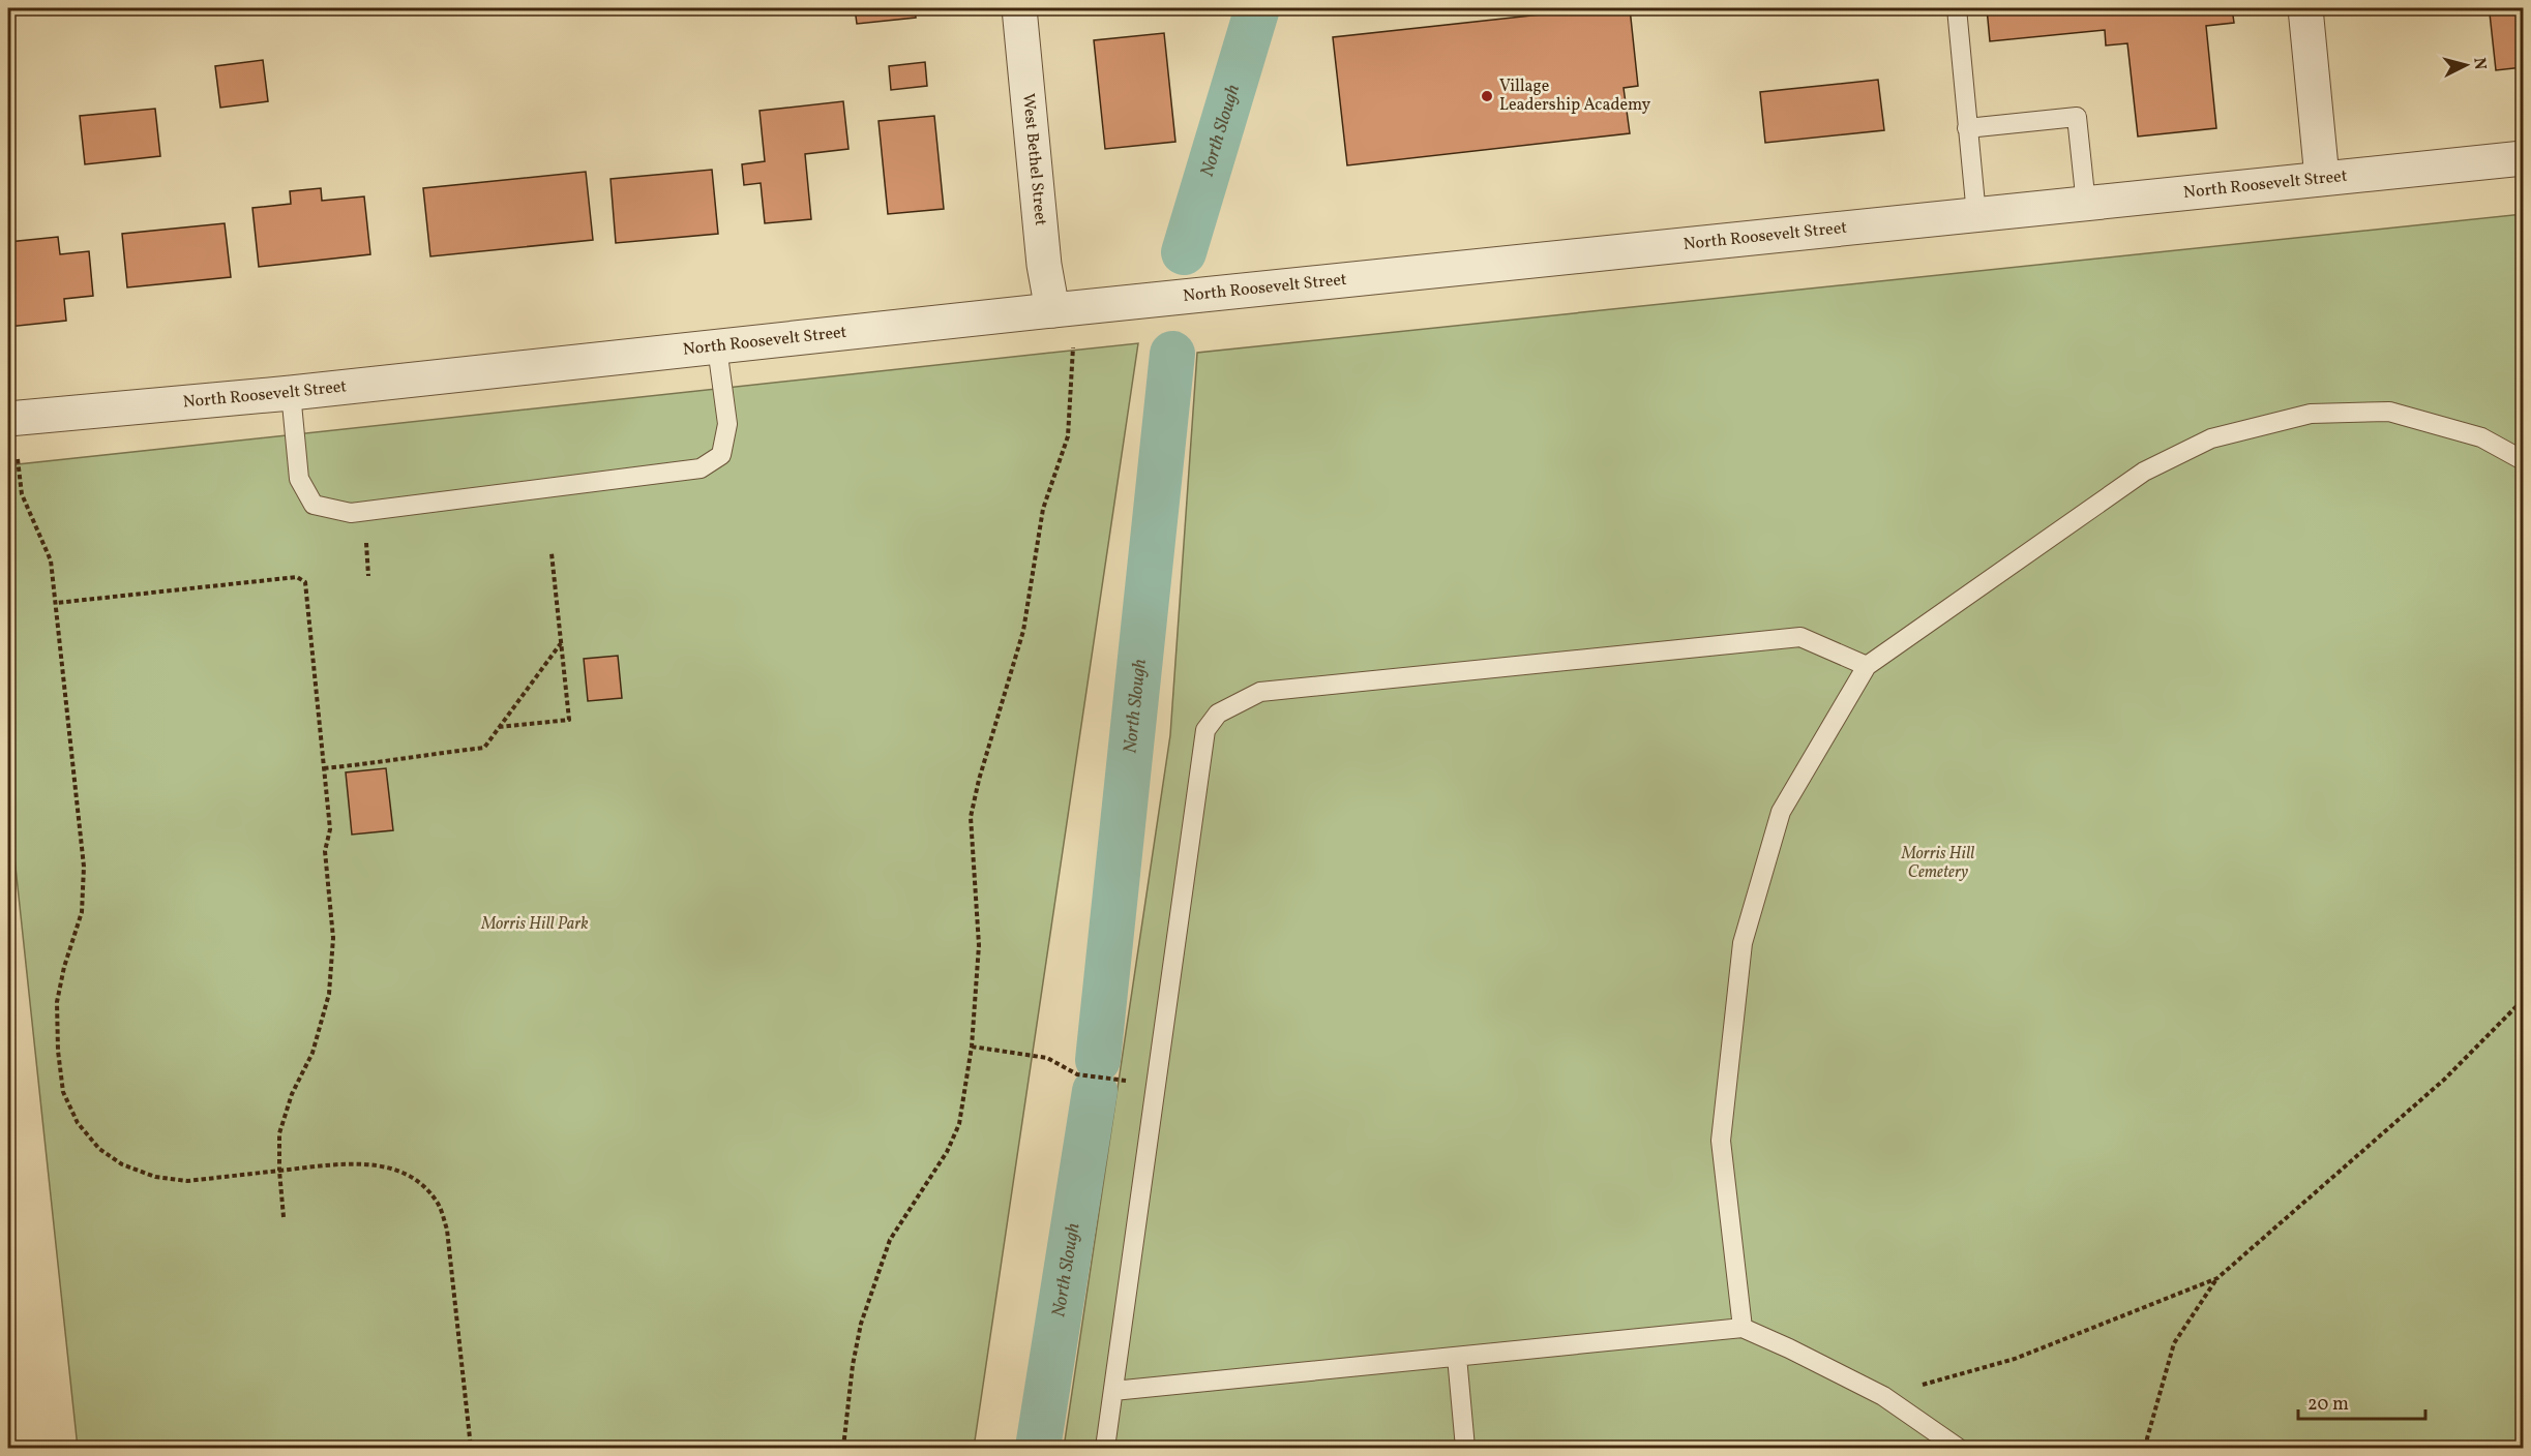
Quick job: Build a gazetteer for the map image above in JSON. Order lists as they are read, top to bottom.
{
  "streets": {
    "street": ["West Bethel Street", "North Roosevelt Street"]
  },
  "crossings": [
    ["West Bethel Street", "North Roosevelt Street"]
  ],
  "water": ["North Slough"],
  "parks": ["Morris Hill Cemetery", "Morris Hill Park"],
  "places": ["Village Leadership Academy"],
  "scale_bar": "20 m",
  "north": "right"
}
